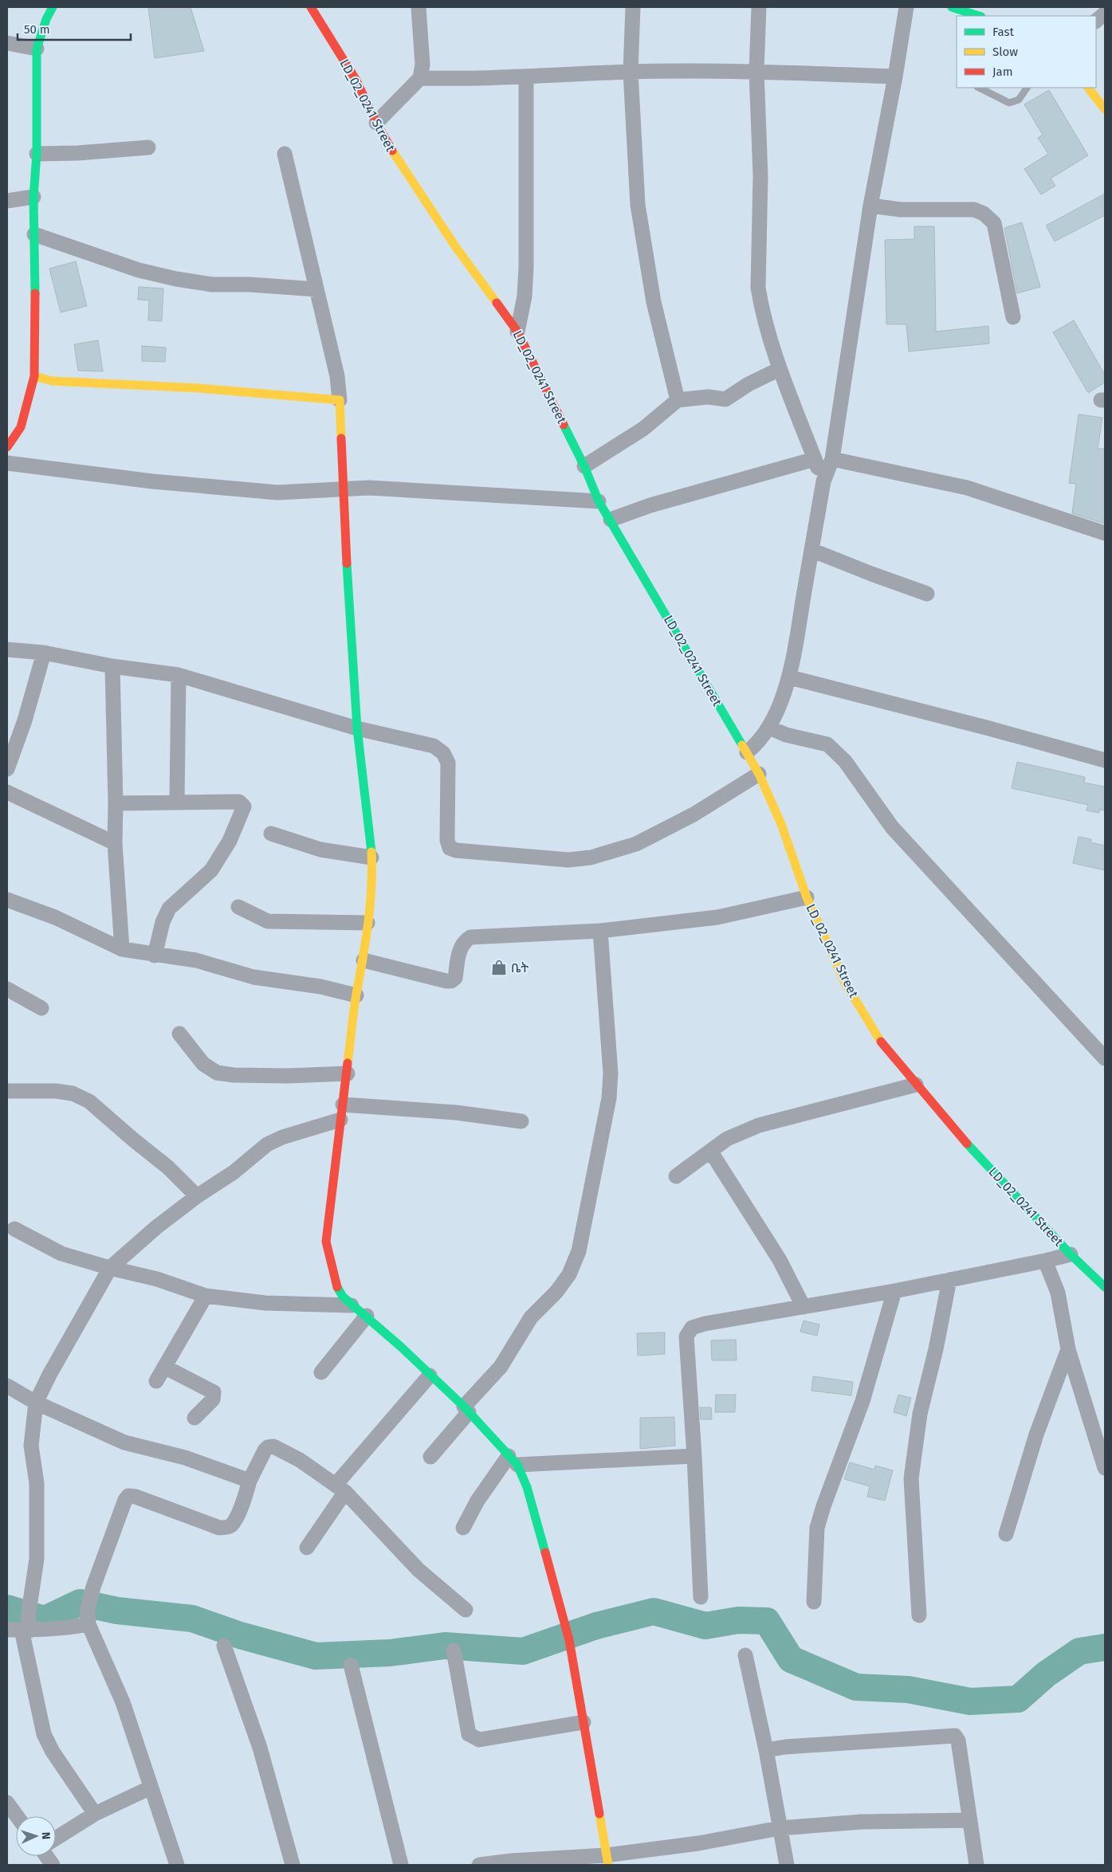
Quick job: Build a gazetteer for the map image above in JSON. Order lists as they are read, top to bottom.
{
  "streets": {
    "street": ["LD_02_0241 Street"]
  },
  "places": {
    "shop": ["ቤት"]
  },
  "legend": ["Fast", "Slow", "Jam"],
  "scale_bar": "50 m",
  "north": "right"
}
